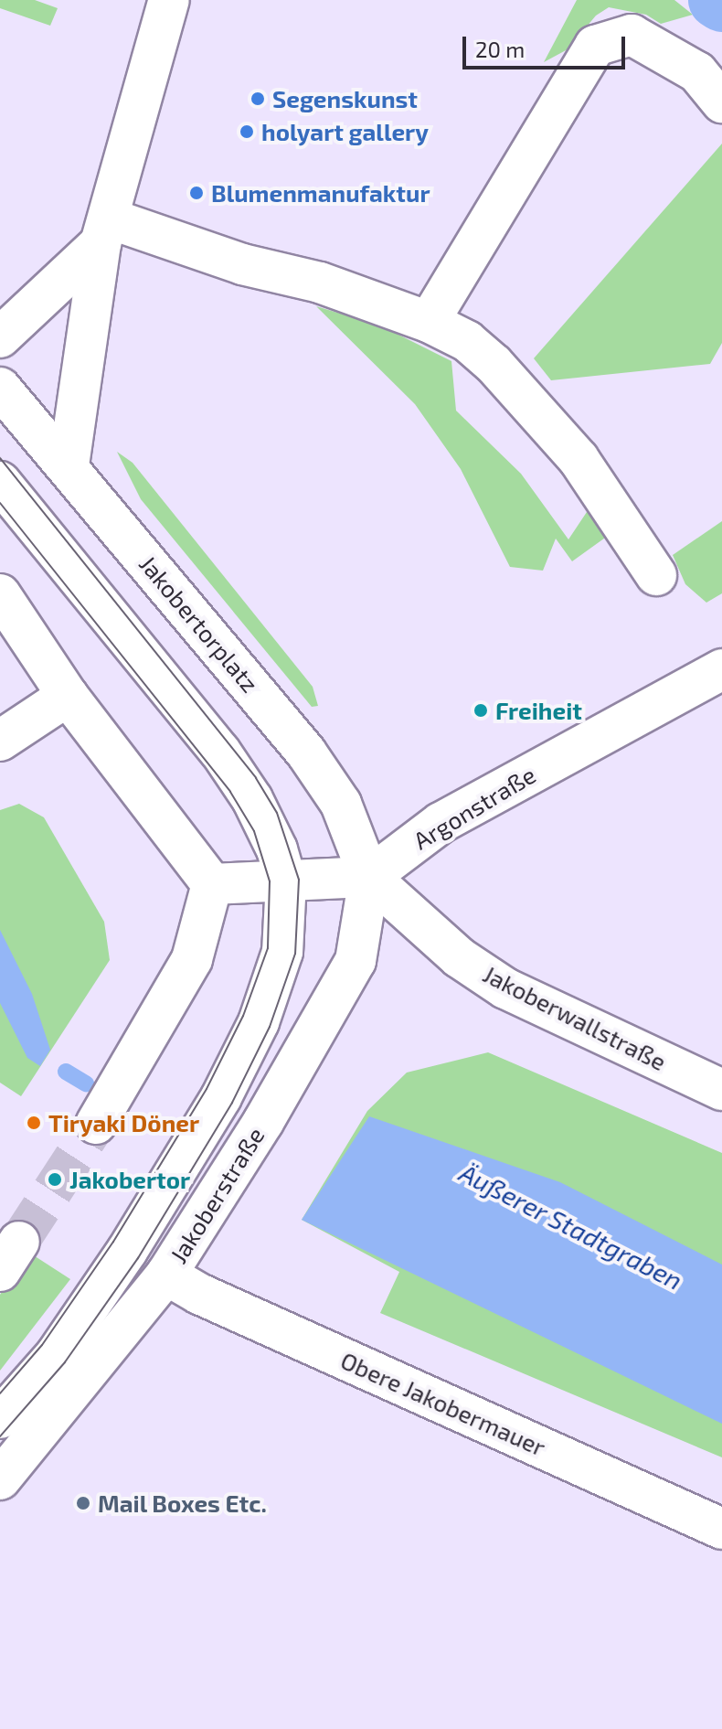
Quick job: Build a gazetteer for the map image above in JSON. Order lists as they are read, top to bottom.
{
  "streets": {
    "street": [
      "Jakobertorplatz",
      "Argonstraße",
      "Jakoberwallstraße",
      "Jakoberstraße",
      "Obere Jakobermauer"
    ]
  },
  "crossings": [
    ["Jakobertorplatz", "Argonstraße"],
    ["Jakobertorplatz", "Jakoberwallstraße"],
    ["Jakobertorplatz", "Jakoberstraße"],
    ["Argonstraße", "Jakoberwallstraße"],
    ["Argonstraße", "Jakoberstraße"],
    ["Jakoberwallstraße", "Jakoberstraße"],
    ["Jakoberstraße", "Obere Jakobermauer"]
  ],
  "water": ["Äußerer Stadtgraben"],
  "places": [
    "Segenskunst",
    "holyart gallery",
    "Blumenmanufaktur",
    "Freiheit",
    "Tiryaki Döner",
    "Jakobertor",
    "Mail Boxes Etc."
  ],
  "scale_bar": "20 m"
}
